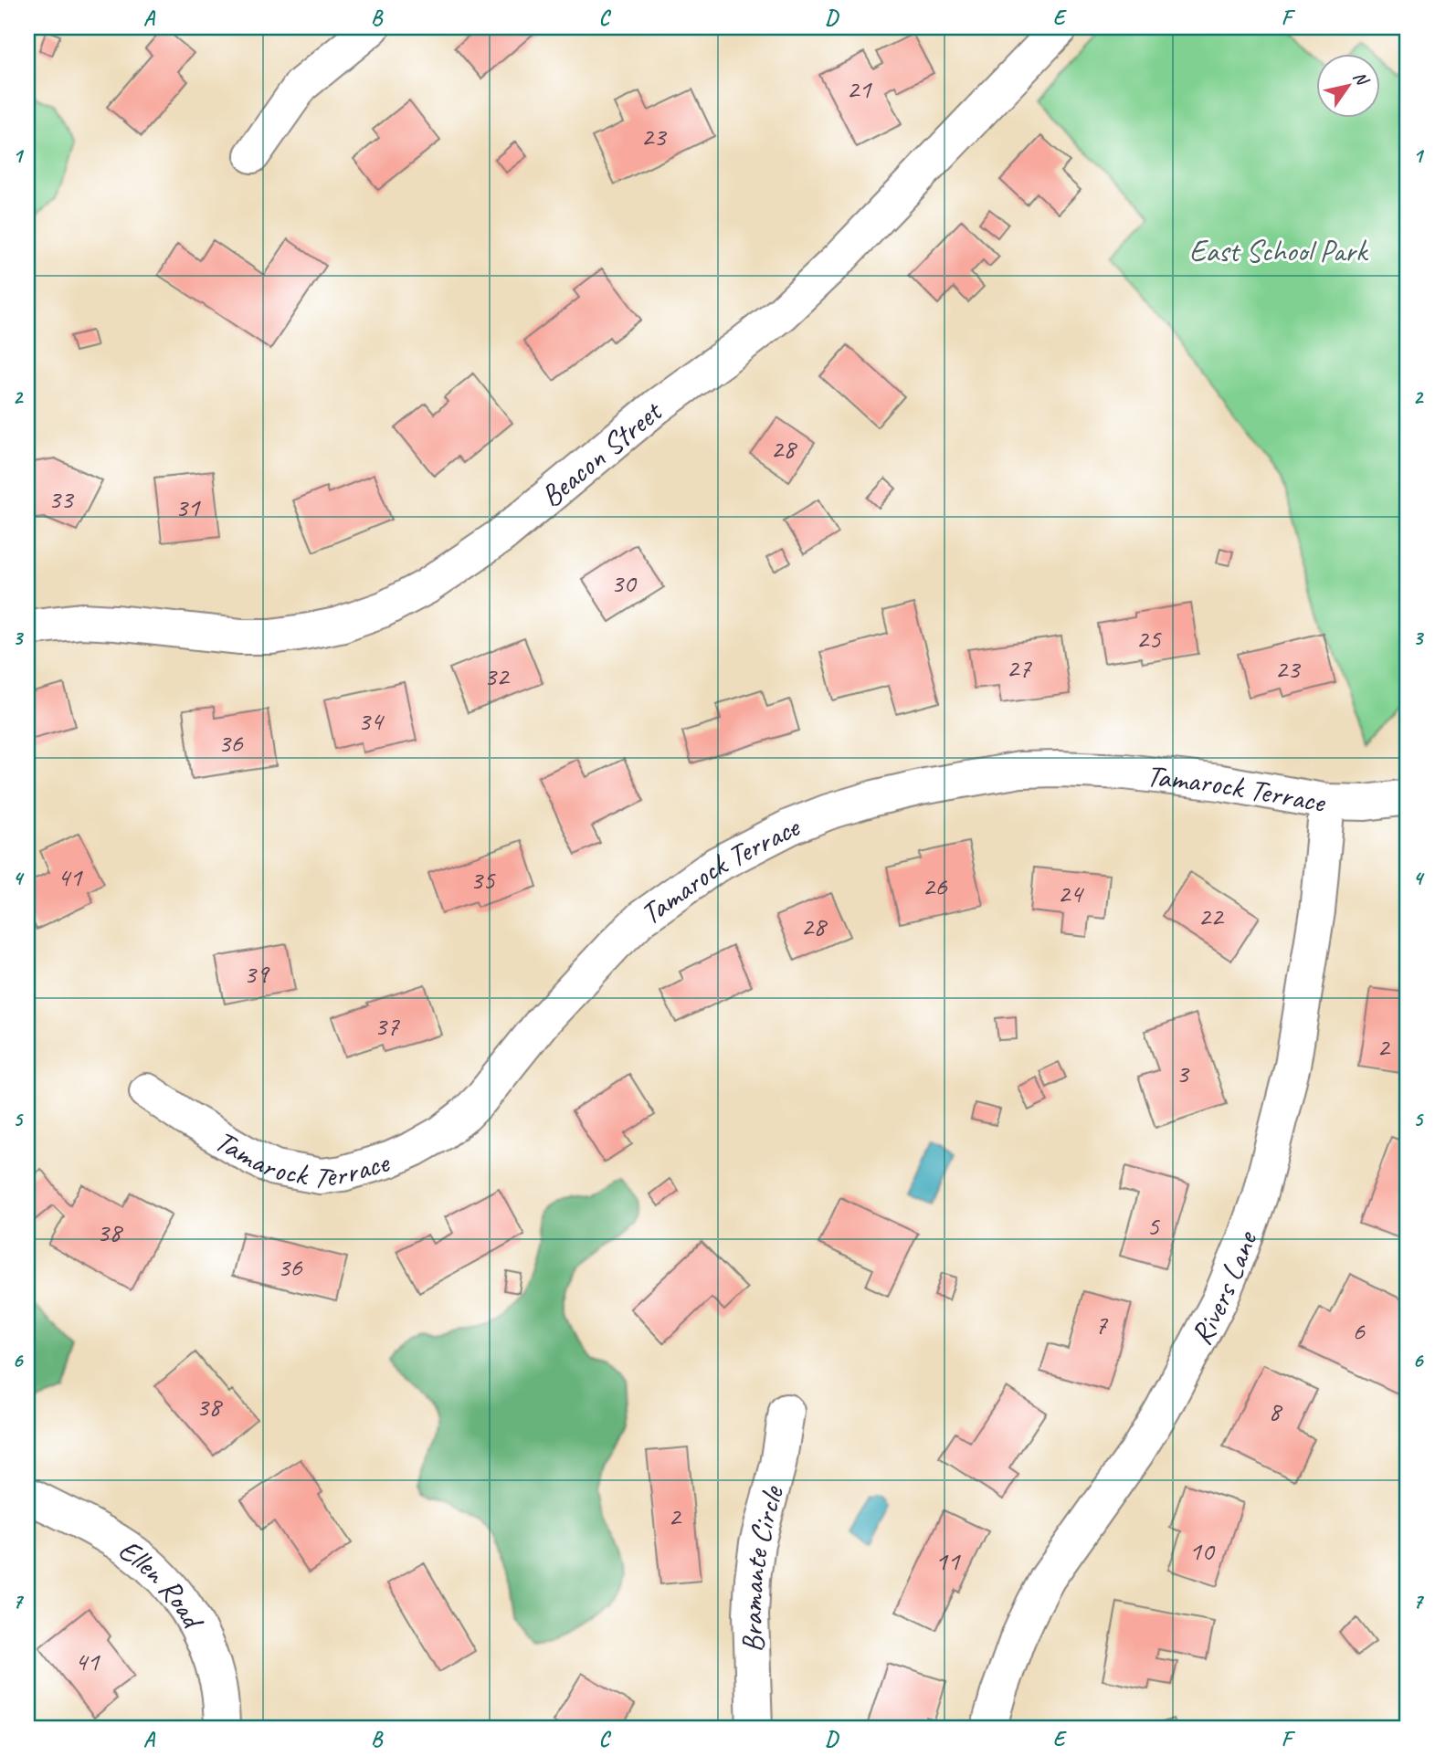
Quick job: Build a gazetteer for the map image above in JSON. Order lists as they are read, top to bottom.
{
  "streets": {
    "street": [
      "Beacon Street",
      "Tamarock Terrace",
      "Rivers Lane",
      "Bramante Circle",
      "Ellen Road"
    ]
  },
  "crossings": [
    ["Tamarock Terrace", "Rivers Lane"]
  ],
  "parks": ["East School Park"],
  "house_numbers": [
    "21",
    "23",
    "28",
    "33",
    "31",
    "30",
    "25",
    "27",
    "23",
    "32",
    "34",
    "36",
    "41",
    "35",
    "26",
    "24",
    "22",
    "28",
    "39",
    "37",
    "2",
    "3",
    "5",
    "38",
    "36",
    "7",
    "6",
    "38",
    "8",
    "2",
    "10",
    "11",
    "41"
  ],
  "north": "top right",
  "grid": {
    "columns": [
      "A",
      "B",
      "C",
      "D",
      "E",
      "F"
    ],
    "rows": [
      "1",
      "2",
      "3",
      "4",
      "5",
      "6",
      "7"
    ]
  }
}
